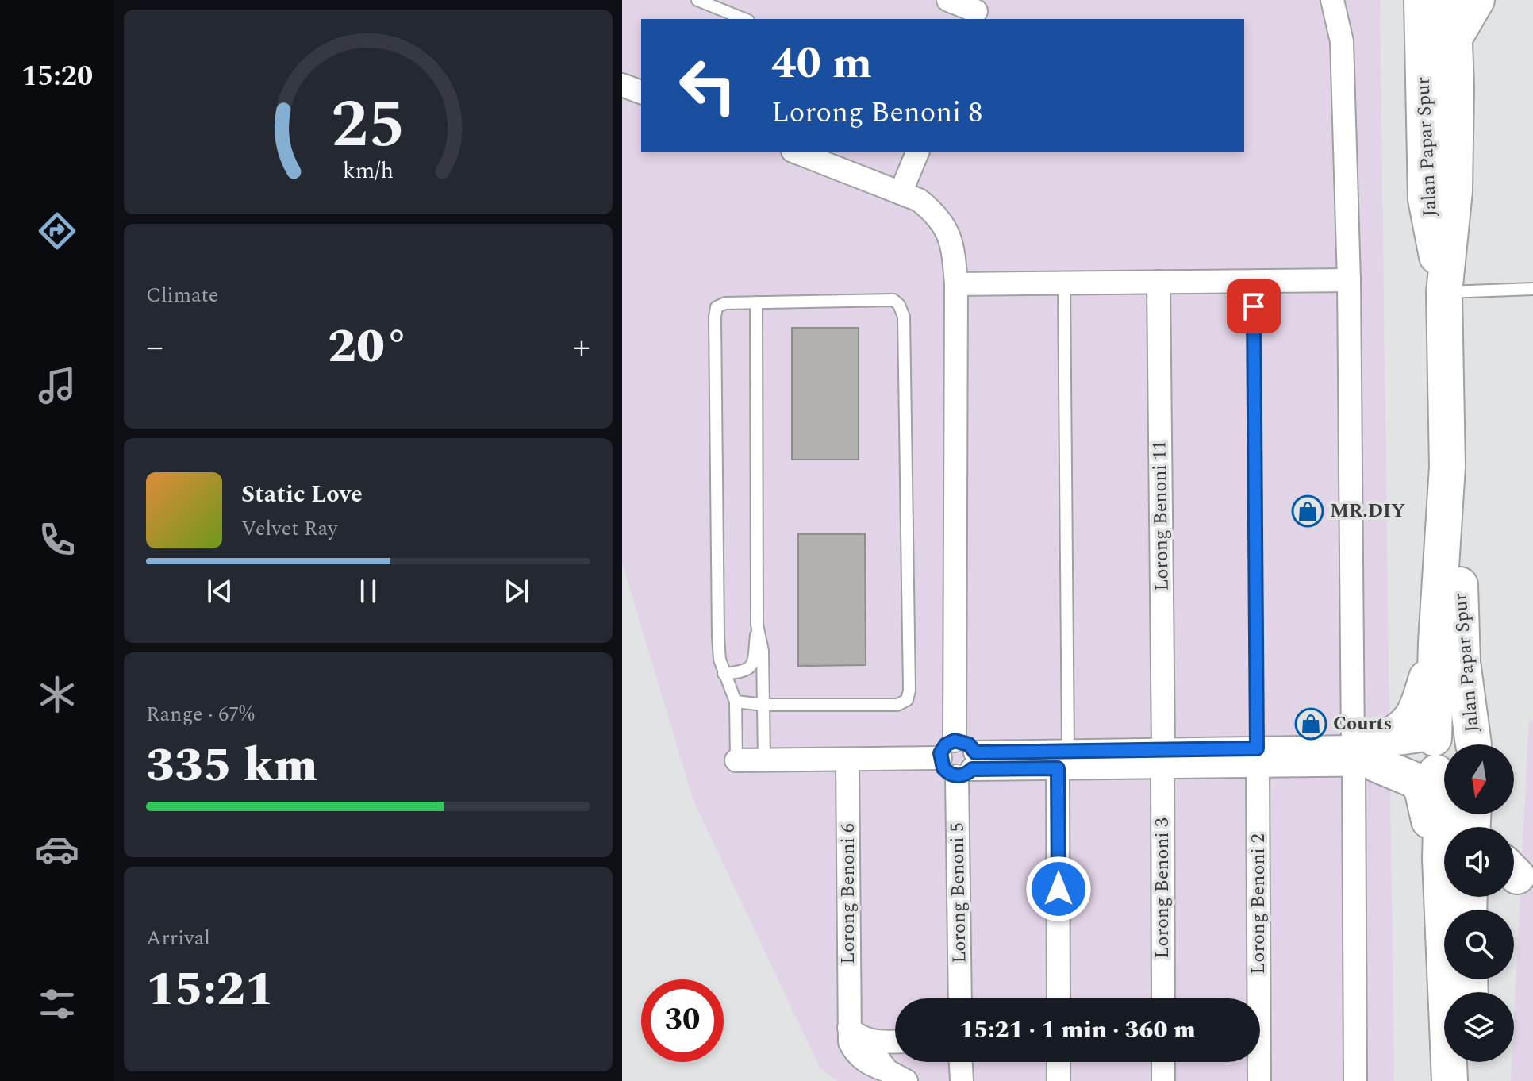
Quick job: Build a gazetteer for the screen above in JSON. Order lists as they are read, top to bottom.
{
  "streets": {
    "main road": ["Jalan Papar Spur"],
    "street": [
      "Lorong Benoni 11",
      "Lorong Benoni 3",
      "Lorong Benoni 5",
      "Lorong Benoni 6",
      "Lorong Benoni 2"
    ]
  },
  "crossings": [
    ["Lorong Benoni 11", "Lorong Benoni 3"]
  ],
  "places": {
    "shop": ["MR.DIY", "Courts"]
  },
  "north": "bottom",
  "page": {
    "tabs": "15:20",
    "turn": ["40 m", "Lorong Benoni 8"],
    "tile": [
      "Climate",
      ["Range · 67%", "335 km"],
      ["Arrival", "15:21"]
    ],
    "heat": ["−", "20°", "+"],
    "song": ["Static Love", "Velvet Ray"],
    "limit": "30",
    "trip": "15:21 · 1 min · 360 m",
    "gauge": ["25", "km/h"]
  }
}
